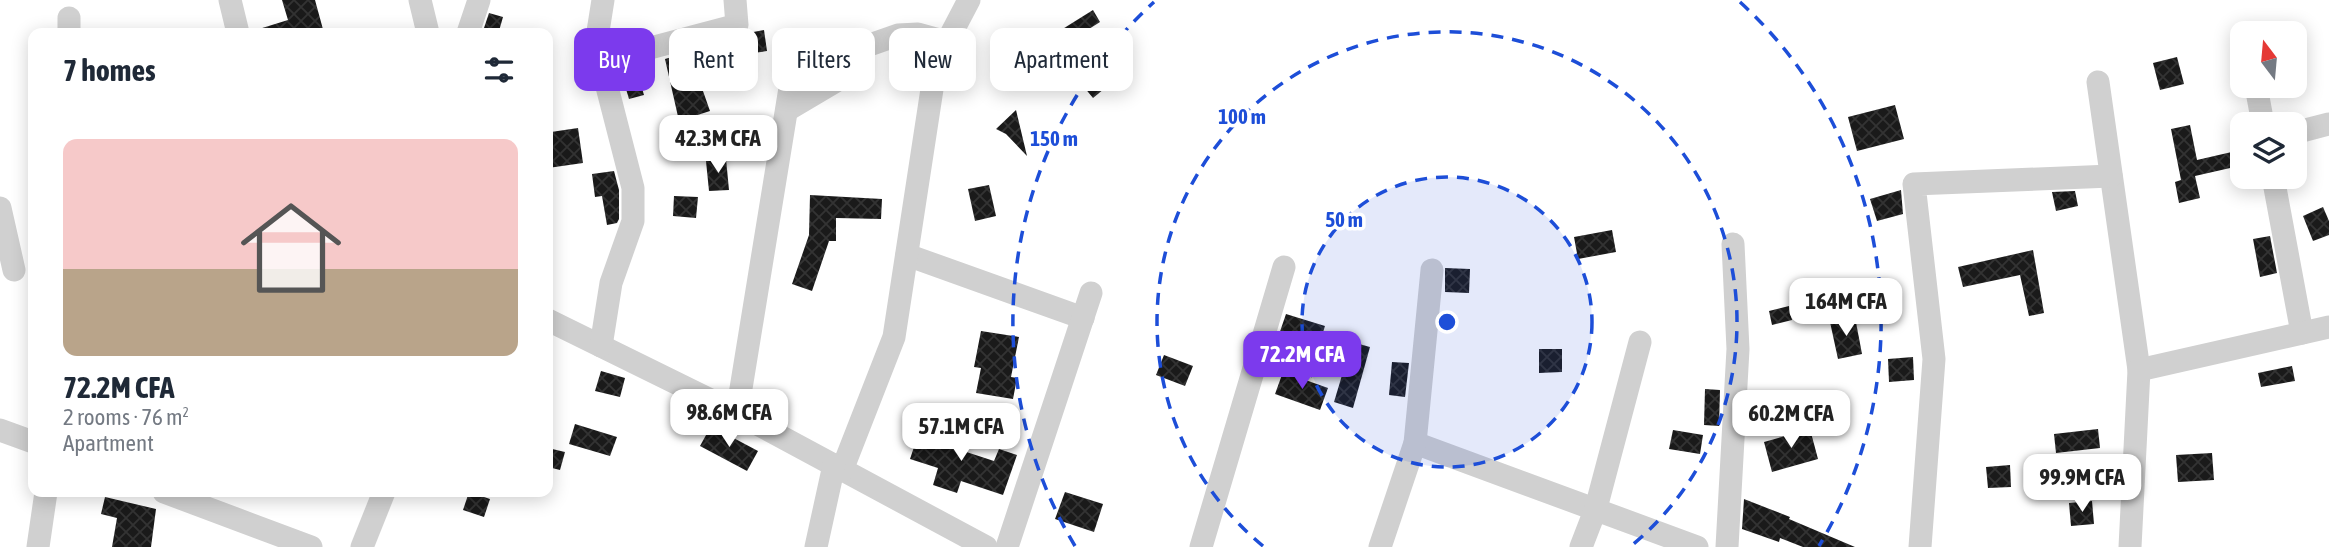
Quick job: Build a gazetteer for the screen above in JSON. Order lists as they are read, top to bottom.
{
  "north": "top",
  "page": {
    "chip": [
      "Buy",
      "Rent",
      "Filters",
      "New",
      "Apartment"
    ],
    "heading": "7 homes",
    "list": [
      {
        "name": "72.2M CFA",
        "note": "2 rooms · 76 m² · Apartment"
      }
    ],
    "price": [
      "42.3M CFA",
      "164M CFA",
      "72.2M CFA",
      "98.6M CFA",
      "60.2M CFA",
      "57.1M CFA",
      "99.9M CFA"
    ]
  },
  "rings": ["100 m", "150 m", "50 m"]
}
